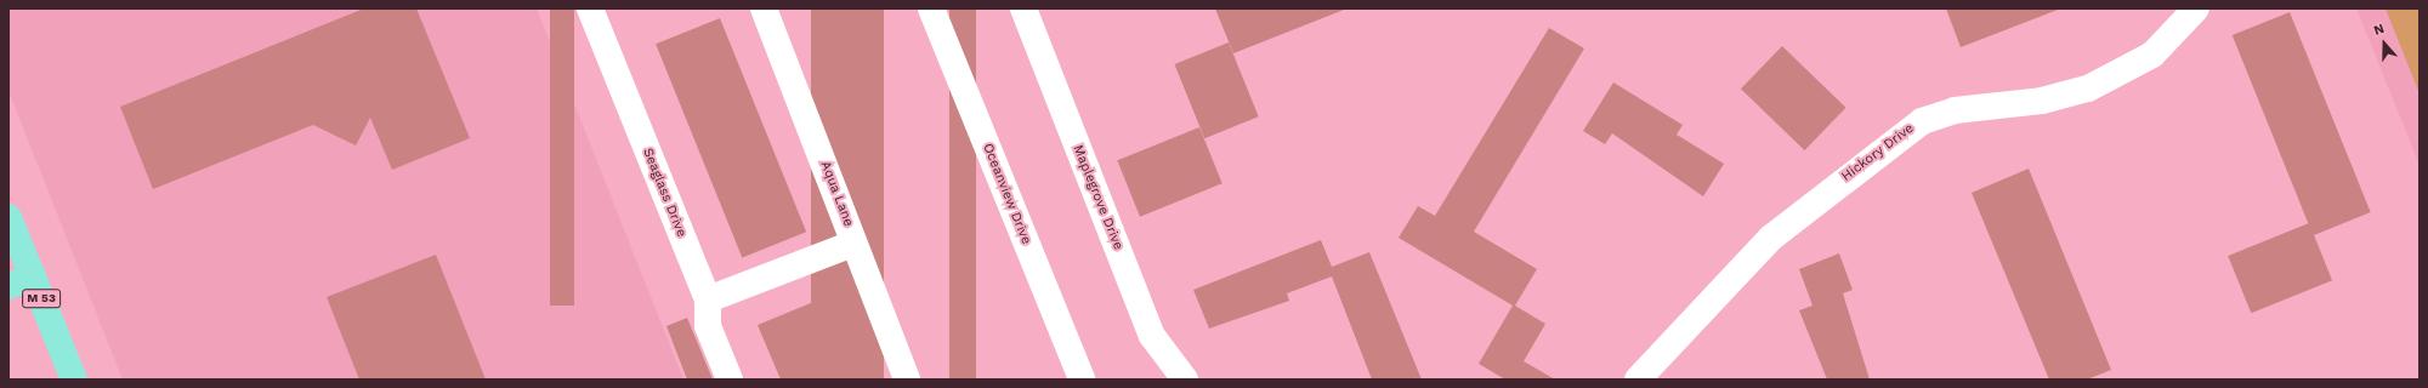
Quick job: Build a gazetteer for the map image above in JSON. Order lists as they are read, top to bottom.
{
  "streets": {
    "main road": ["M 53"],
    "street": [
      "Hickory Drive",
      "Seaglass Drive",
      "Aqua Lane",
      "Oceanview Drive",
      "Maplegrove Drive"
    ]
  },
  "north": "top"
}
